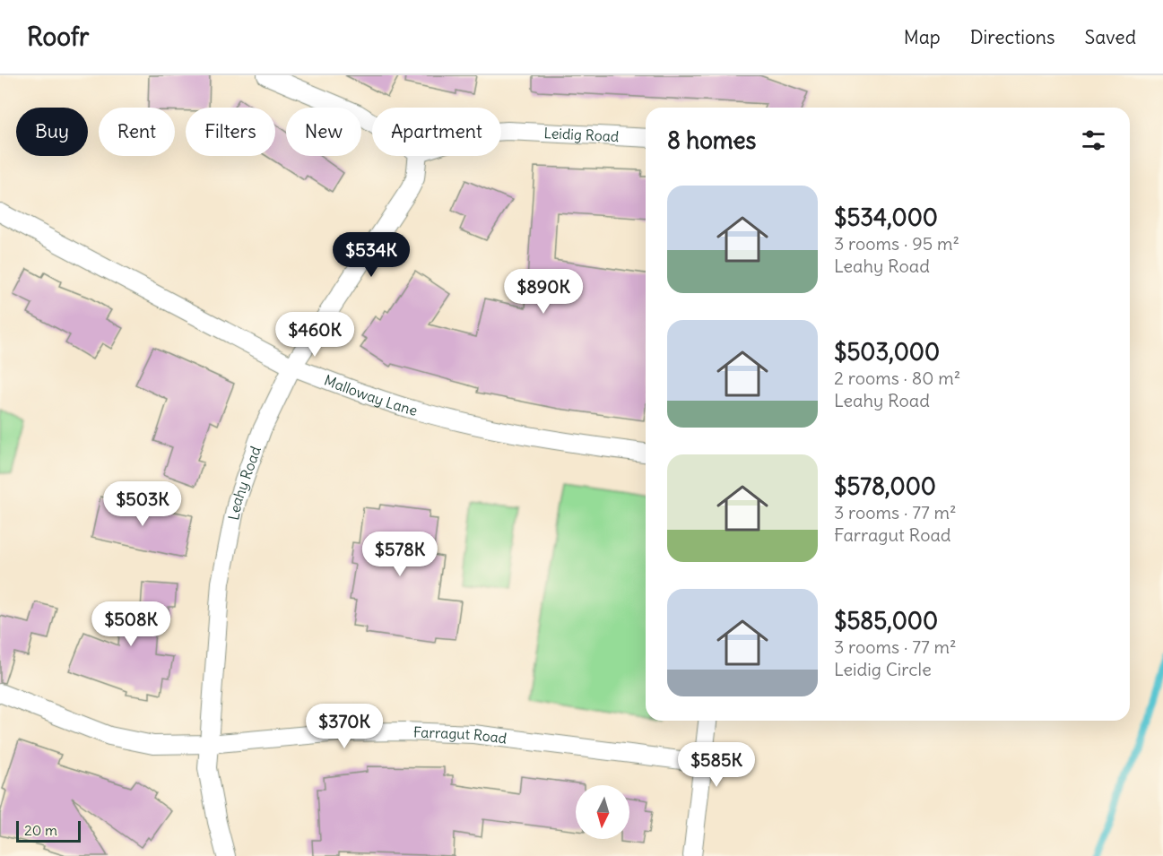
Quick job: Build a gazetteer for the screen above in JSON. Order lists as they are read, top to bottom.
{
  "streets": {
    "street": [
      "Leidig Road",
      "Malloway Lane",
      "Leahy Road",
      "Farragut Road"
    ]
  },
  "crossings": [
    ["Malloway Lane", "Leahy Road"],
    ["Leahy Road", "Farragut Road"]
  ],
  "scale_bar": "20 m",
  "north": "bottom",
  "page": {
    "header": "Roofr",
    "nav": ["Map", "Directions", "Saved"],
    "chip": [
      "Buy",
      "Rent",
      "Filters",
      "New",
      "Apartment"
    ],
    "heading": "8 homes",
    "list": [
      {
        "name": "$534,000",
        "note": "3 rooms · 95 m² · Leahy Road"
      },
      {
        "name": "$503,000",
        "note": "2 rooms · 80 m² · Leahy Road"
      },
      {
        "name": "$578,000",
        "note": "3 rooms · 77 m² · Farragut Road"
      },
      {
        "name": "$585,000",
        "note": "3 rooms · 77 m² · Leidig Circle"
      }
    ],
    "price": [
      "$534K",
      "$890K",
      "$460K",
      "$503K",
      "$578K",
      "$508K",
      "$370K",
      "$585K"
    ],
    "scale": "20 m"
  }
}
